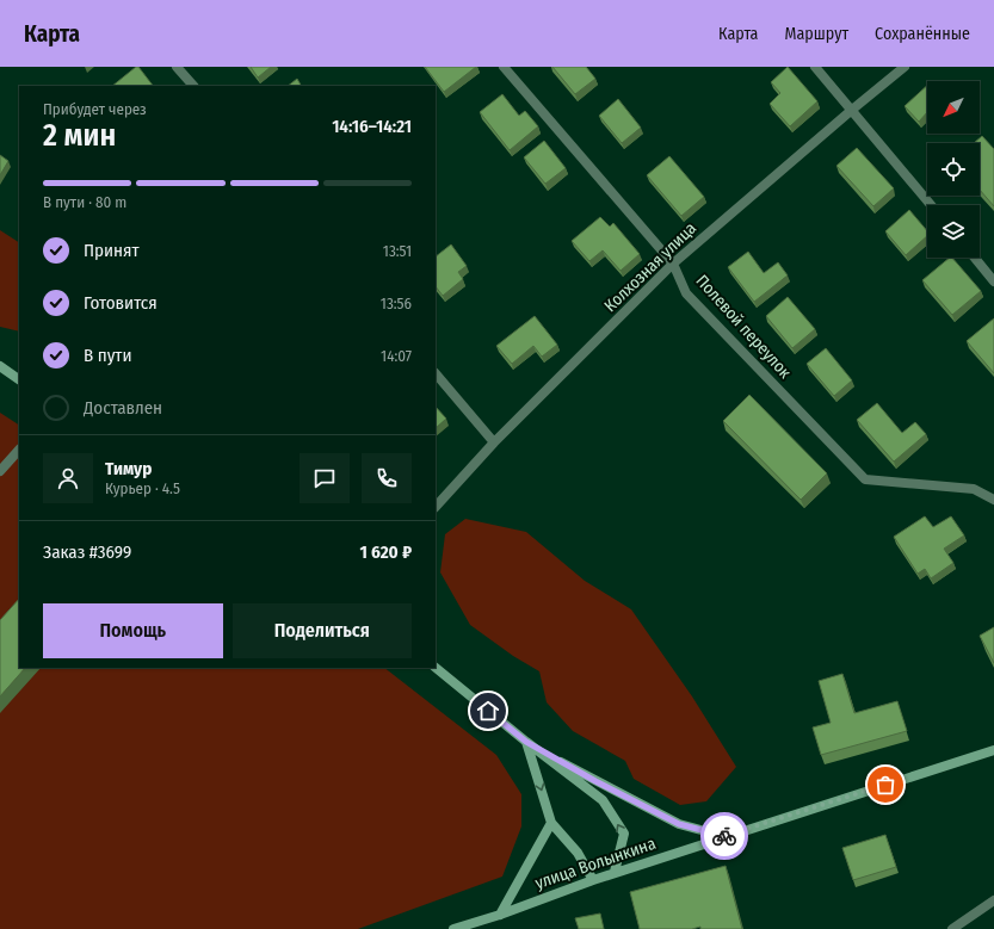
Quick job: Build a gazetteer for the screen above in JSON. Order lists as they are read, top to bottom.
{
  "streets": {
    "street": ["Колхозная улица", "Полевой переулок", "улица Волынкина"]
  },
  "crossings": [
    ["Колхозная улица", "Полевой переулок"]
  ],
  "north": "bottom left",
  "page": {
    "header": "Карта",
    "nav": ["Карта", "Маршрут", "Сохранённые"],
    "heading": ["2 мин", "Прибудет через", "14:16–14:21"],
    "panel": [
      "Тимур",
      "Курьер · 4.5",
      "Заказ #3699",
      "1 620 ₽"
    ],
    "bar": "В пути · 80 m",
    "list": [
      ["Принят", "13:51"],
      ["Готовится", "13:56"],
      ["В пути", "14:07"],
      "Доставлен"
    ],
    "buttons": ["Помощь", "Поделиться"]
  }
}
